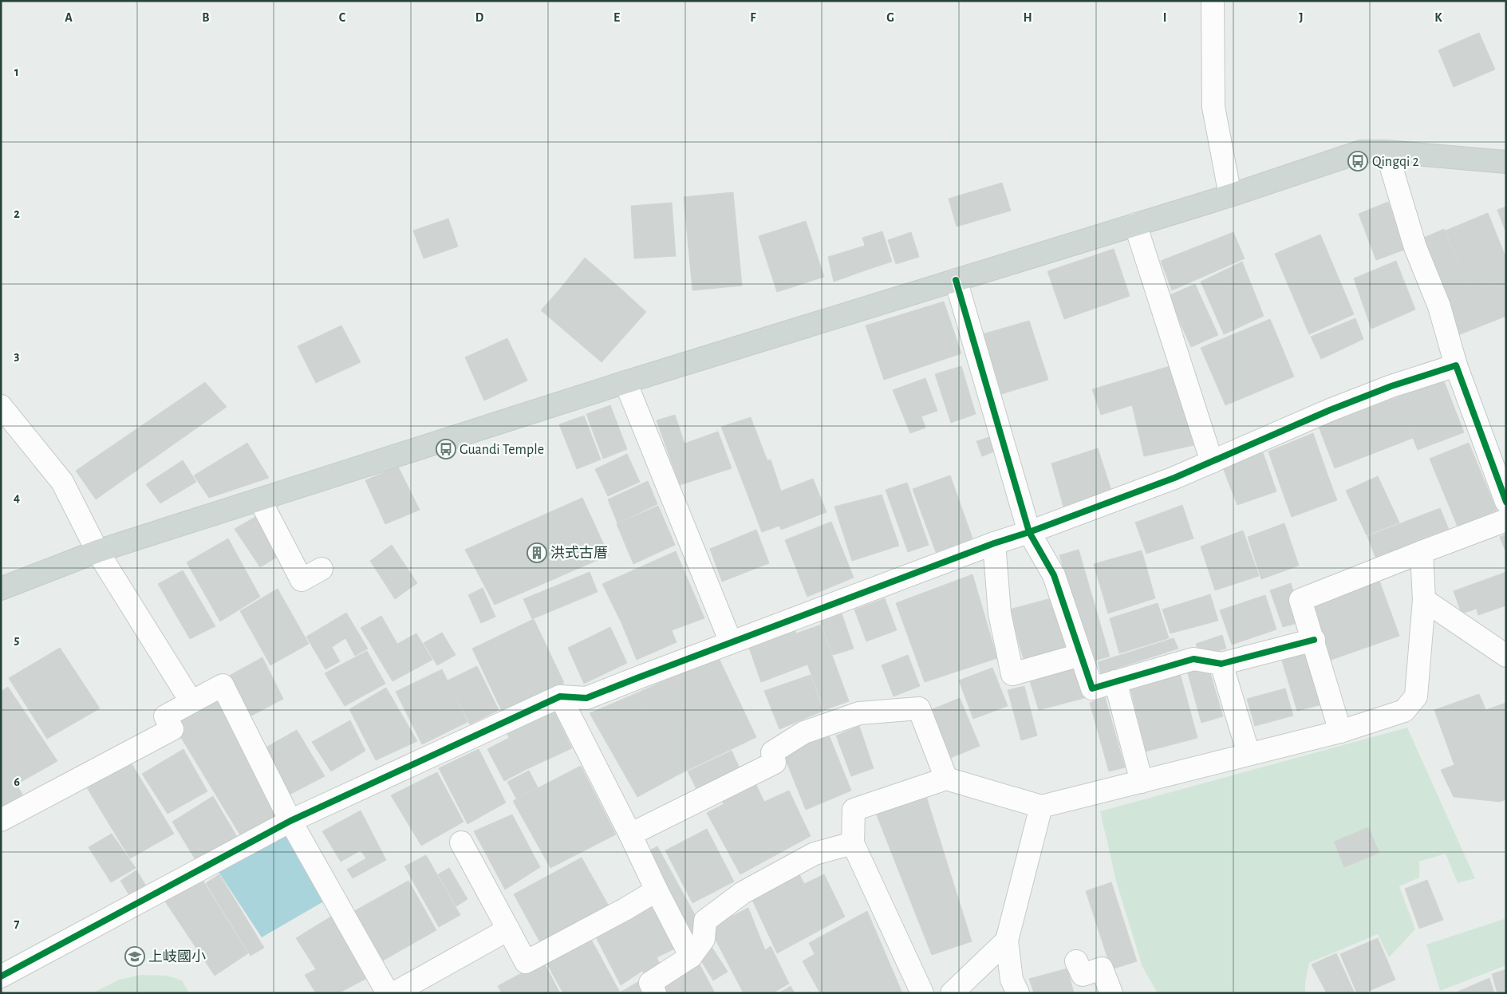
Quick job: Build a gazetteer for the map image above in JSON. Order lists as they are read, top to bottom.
{
  "places": {
    "bus stop": ["Qingqi 2", "Guandi Temple"],
    "building": ["洪式古厝"],
    "school or university": ["上岐國小"]
  },
  "grid": {
    "columns": [
      "A",
      "B",
      "C",
      "D",
      "E",
      "F",
      "G",
      "H",
      "I",
      "J",
      "K"
    ],
    "rows": [
      "1",
      "2",
      "3",
      "4",
      "5",
      "6",
      "7"
    ]
  }
}
